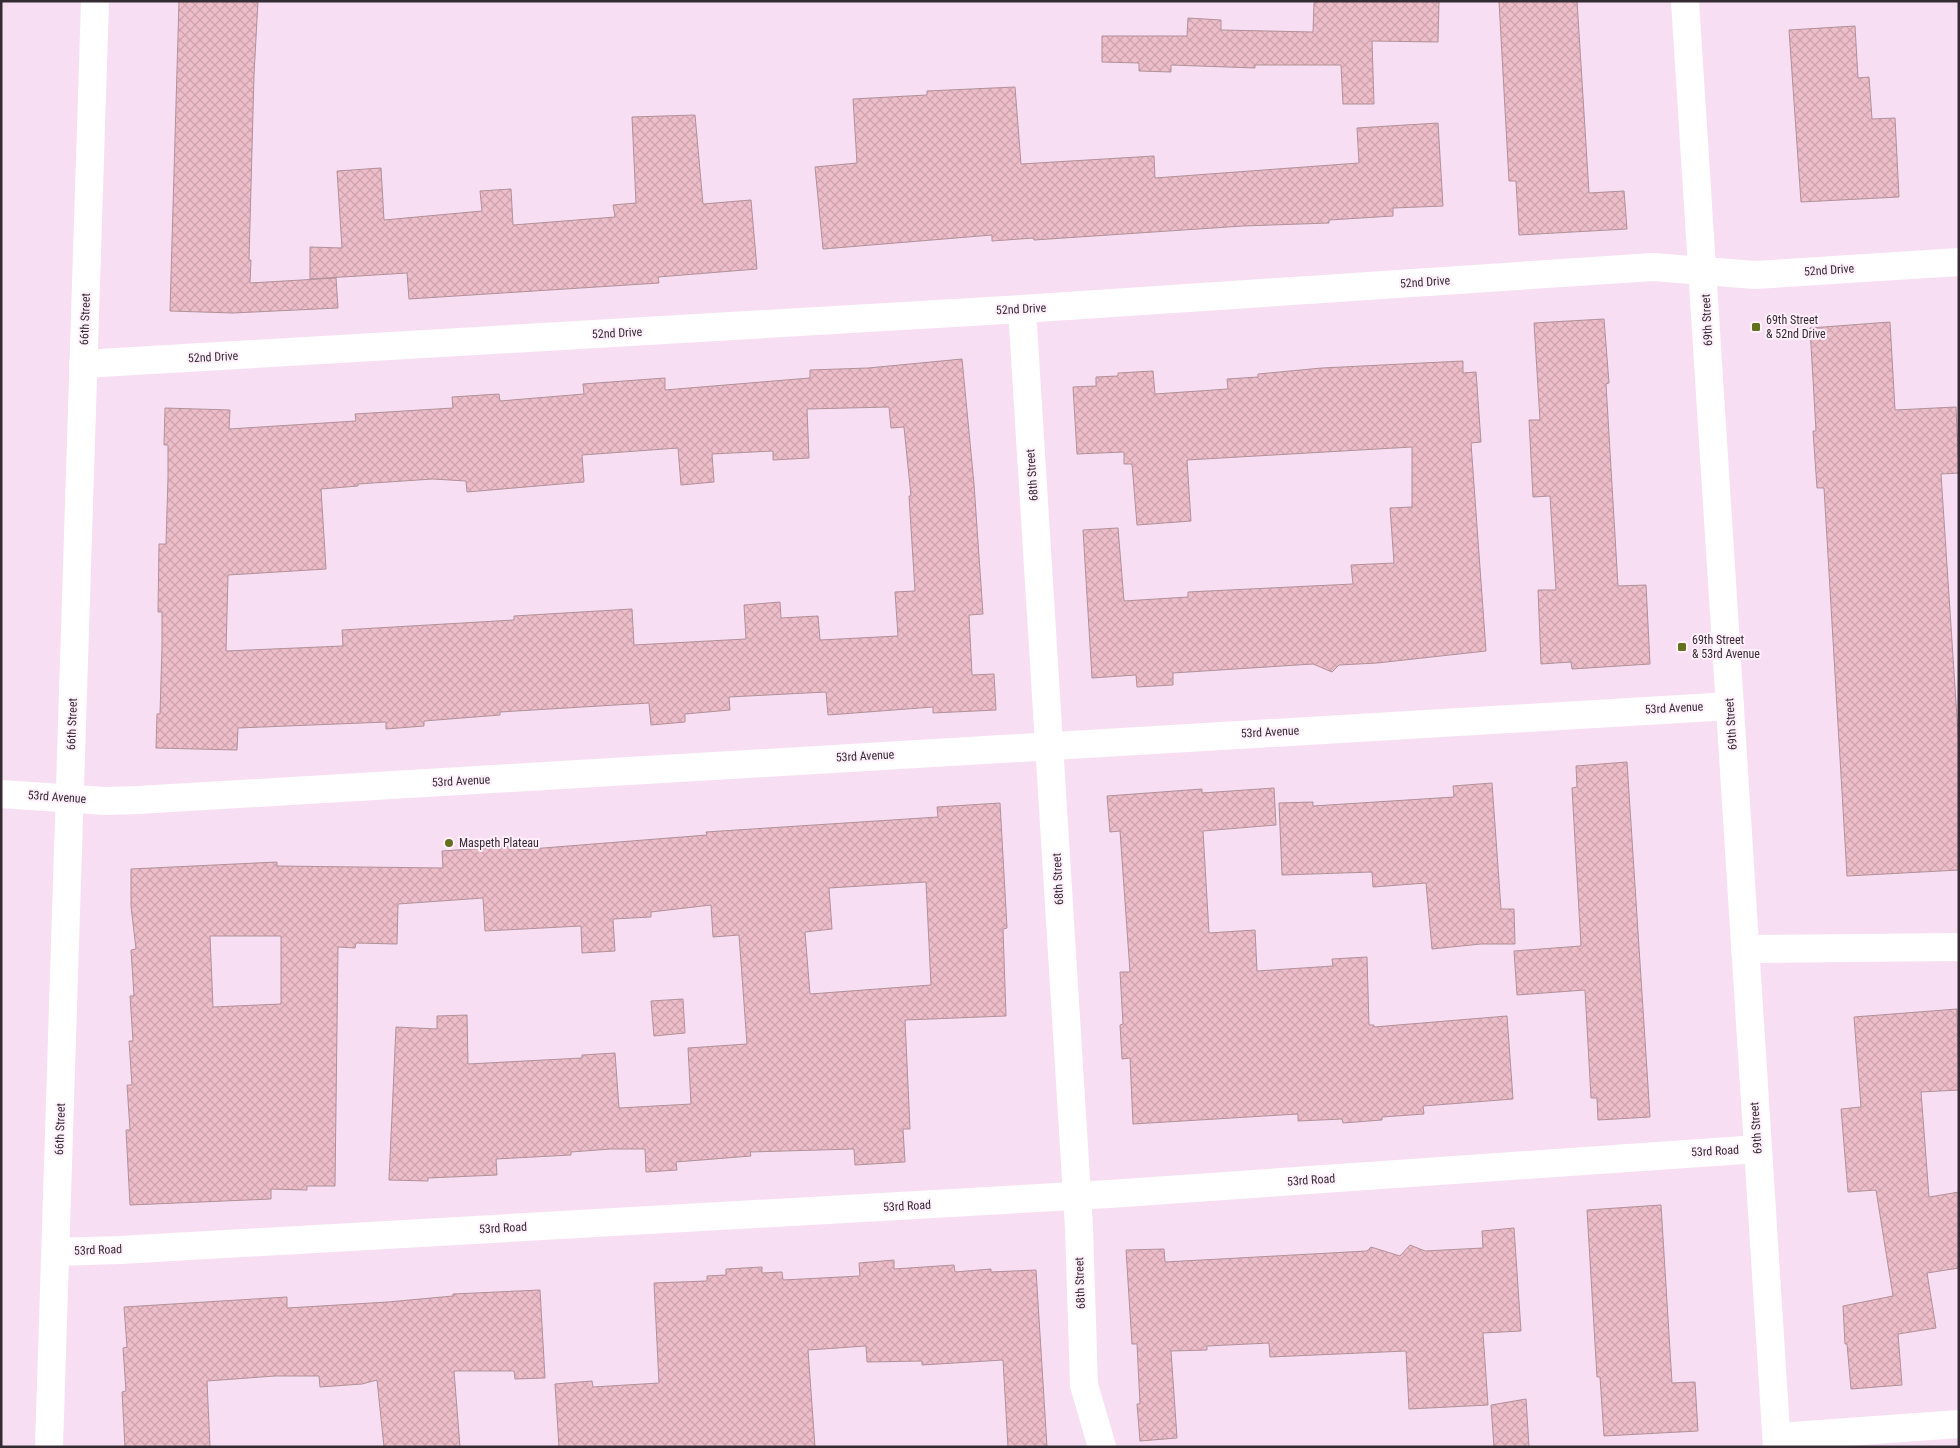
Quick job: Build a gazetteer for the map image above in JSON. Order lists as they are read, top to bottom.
{
  "streets": {
    "street": [
      "52nd Drive",
      "66th Street",
      "69th Street",
      "68th Street",
      "53rd Avenue",
      "53rd Road"
    ]
  },
  "crossings": [
    ["52nd Drive", "66th Street"],
    ["52nd Drive", "69th Street"],
    ["52nd Drive", "68th Street"],
    ["66th Street", "53rd Avenue"],
    ["66th Street", "53rd Road"],
    ["69th Street", "53rd Avenue"],
    ["69th Street", "53rd Road"],
    ["68th Street", "53rd Avenue"],
    ["68th Street", "53rd Road"]
  ],
  "places": {
    "transit": ["69th Street & 52nd Drive", "69th Street & 53rd Avenue"],
    "other": ["Maspeth Plateau"]
  }
}
